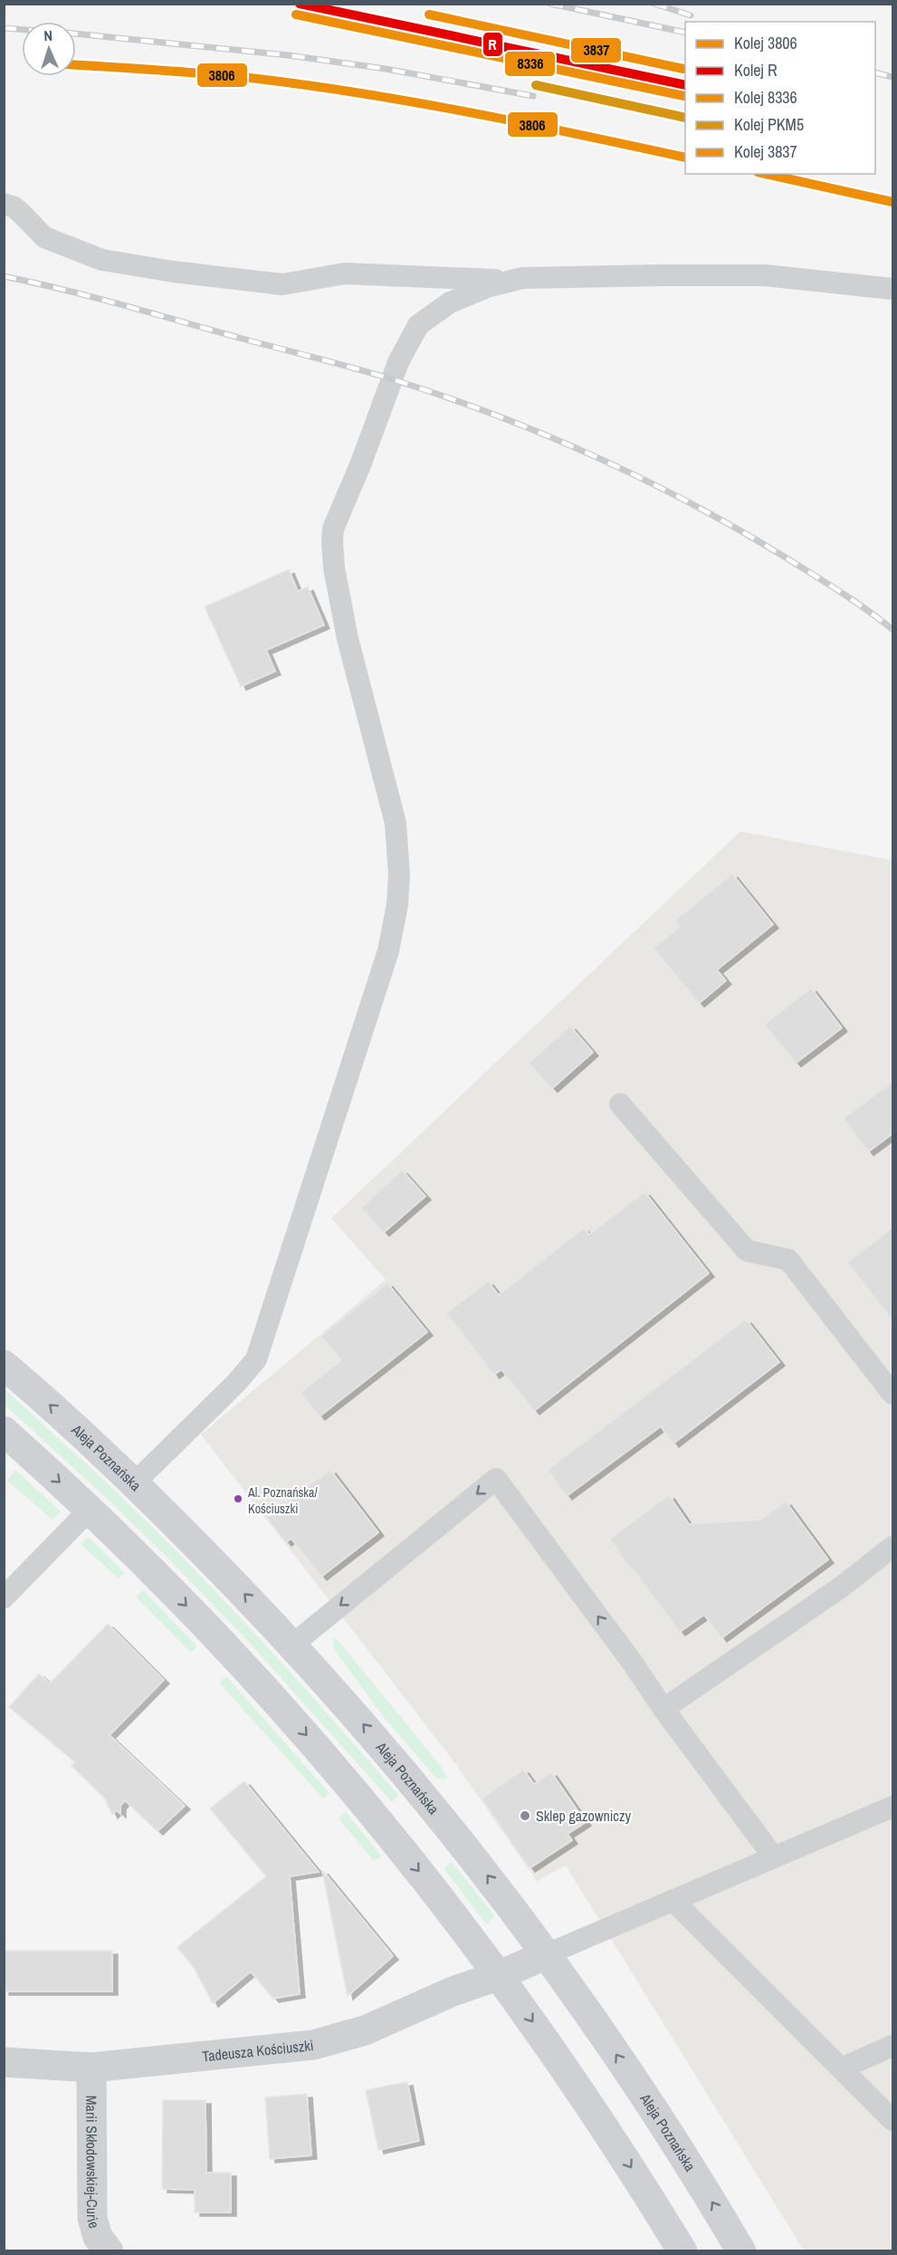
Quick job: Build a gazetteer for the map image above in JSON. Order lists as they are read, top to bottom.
{
  "streets": {
    "main road": ["Aleja Poznańska"],
    "street": ["Tadeusza Kościuszki", "Marii Skłodowskiej-Curie"]
  },
  "crossings": [
    ["Tadeusza Kościuszki", "Marii Skłodowskiej-Curie"]
  ],
  "places": ["Al. Poznańska/ Kościuszki", "Sklep gazowniczy"],
  "lines": [
    "rail line R",
    "rail line 8336",
    "rail line 3837",
    "rail line 3806",
    "rail line PKM5"
  ],
  "legend": [
    "Kolej 3806",
    "Kolej R",
    "Kolej 8336",
    "Kolej PKM5",
    "Kolej 3837"
  ],
  "north": "top"
}
